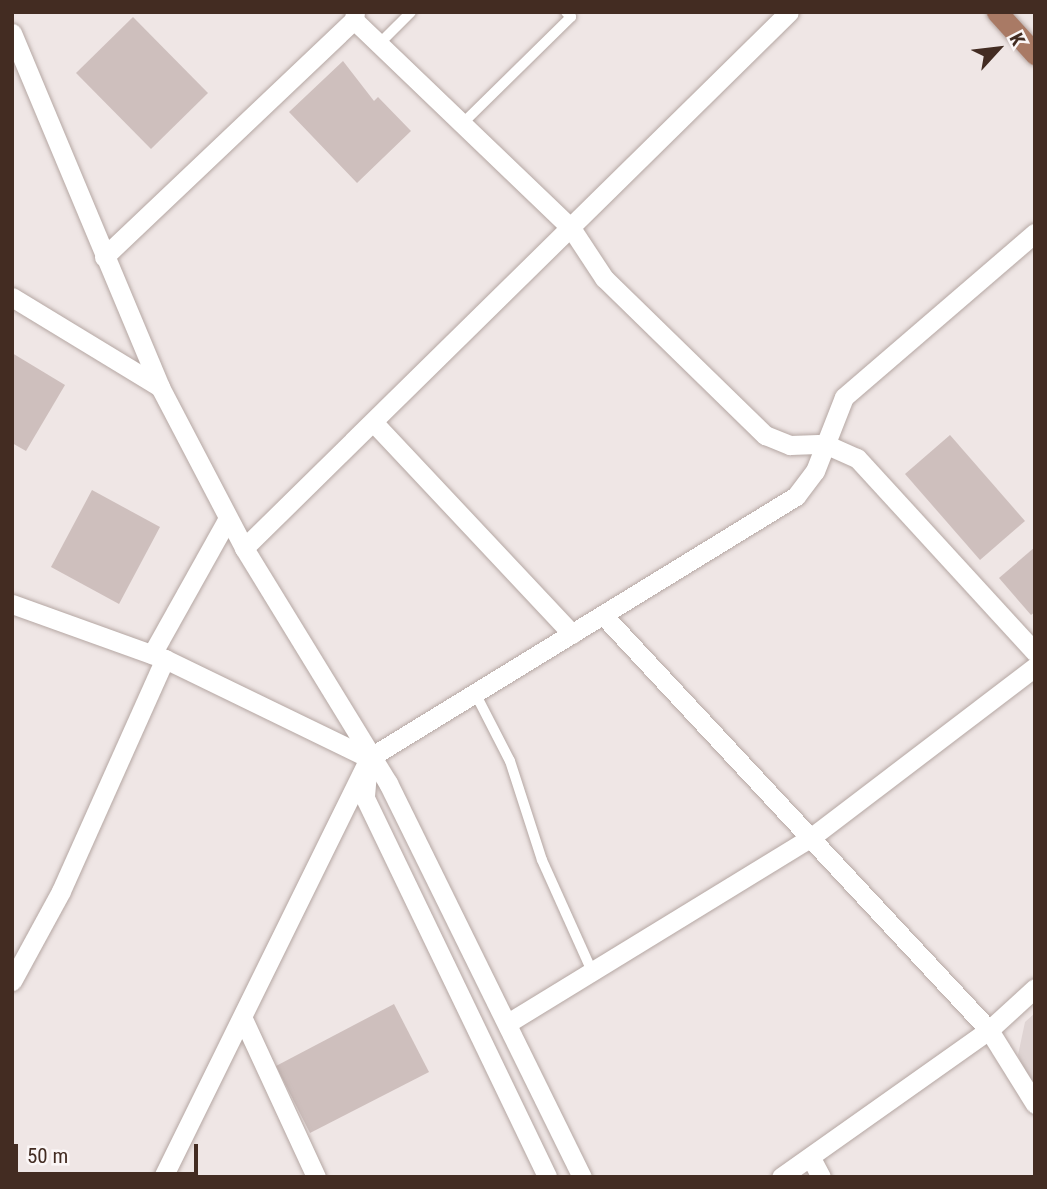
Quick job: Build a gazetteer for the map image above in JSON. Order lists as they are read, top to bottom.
{
  "scale_bar": "50 m",
  "north": "top right"
}
